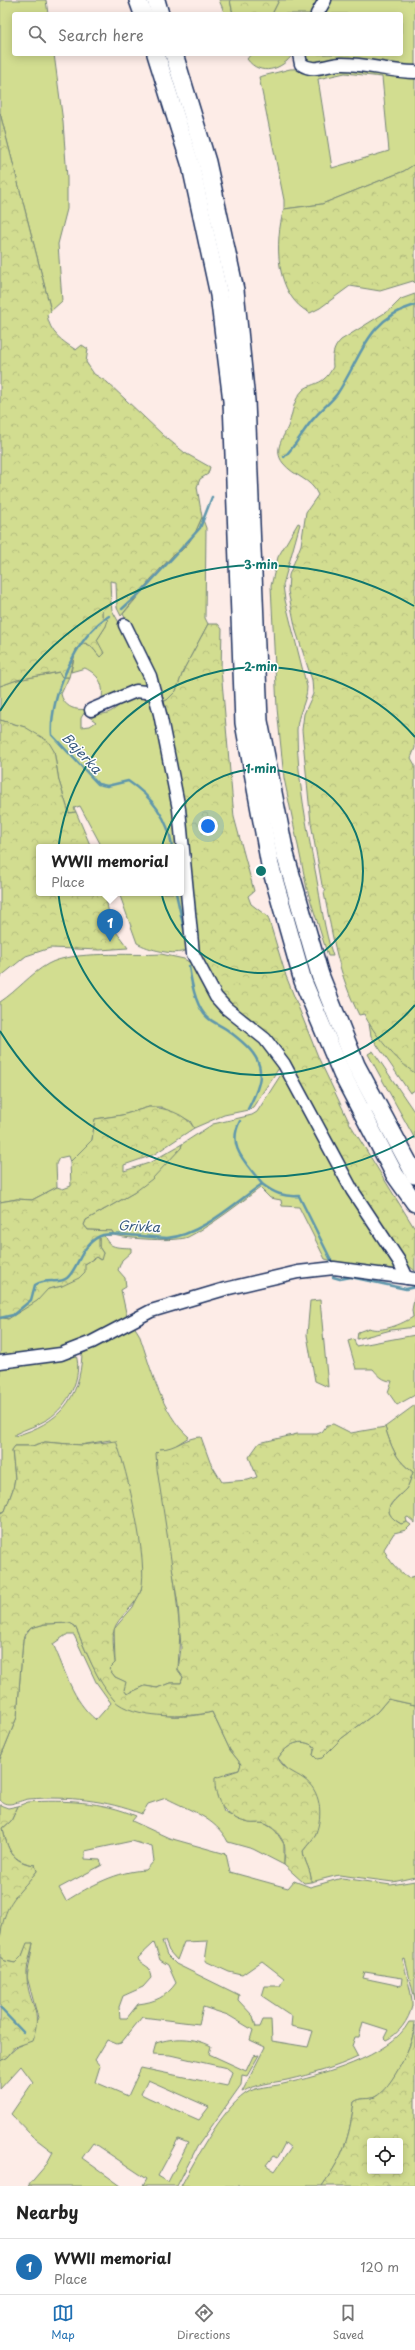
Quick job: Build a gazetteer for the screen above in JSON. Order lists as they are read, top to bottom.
{
  "water": ["Bajerka", "Grivka"],
  "page": {
    "search": "Search here",
    "popup": ["WWII memorial", "Place"],
    "pins": "1",
    "heading": "Nearby",
    "list": [
      {
        "mark": "1",
        "name": "WWII memorial",
        "note": "Place",
        "value": "120 m"
      }
    ],
    "nav": ["Map", "Directions", "Saved"]
  },
  "rings": ["3 min", "2 min", "1 min"]
}
